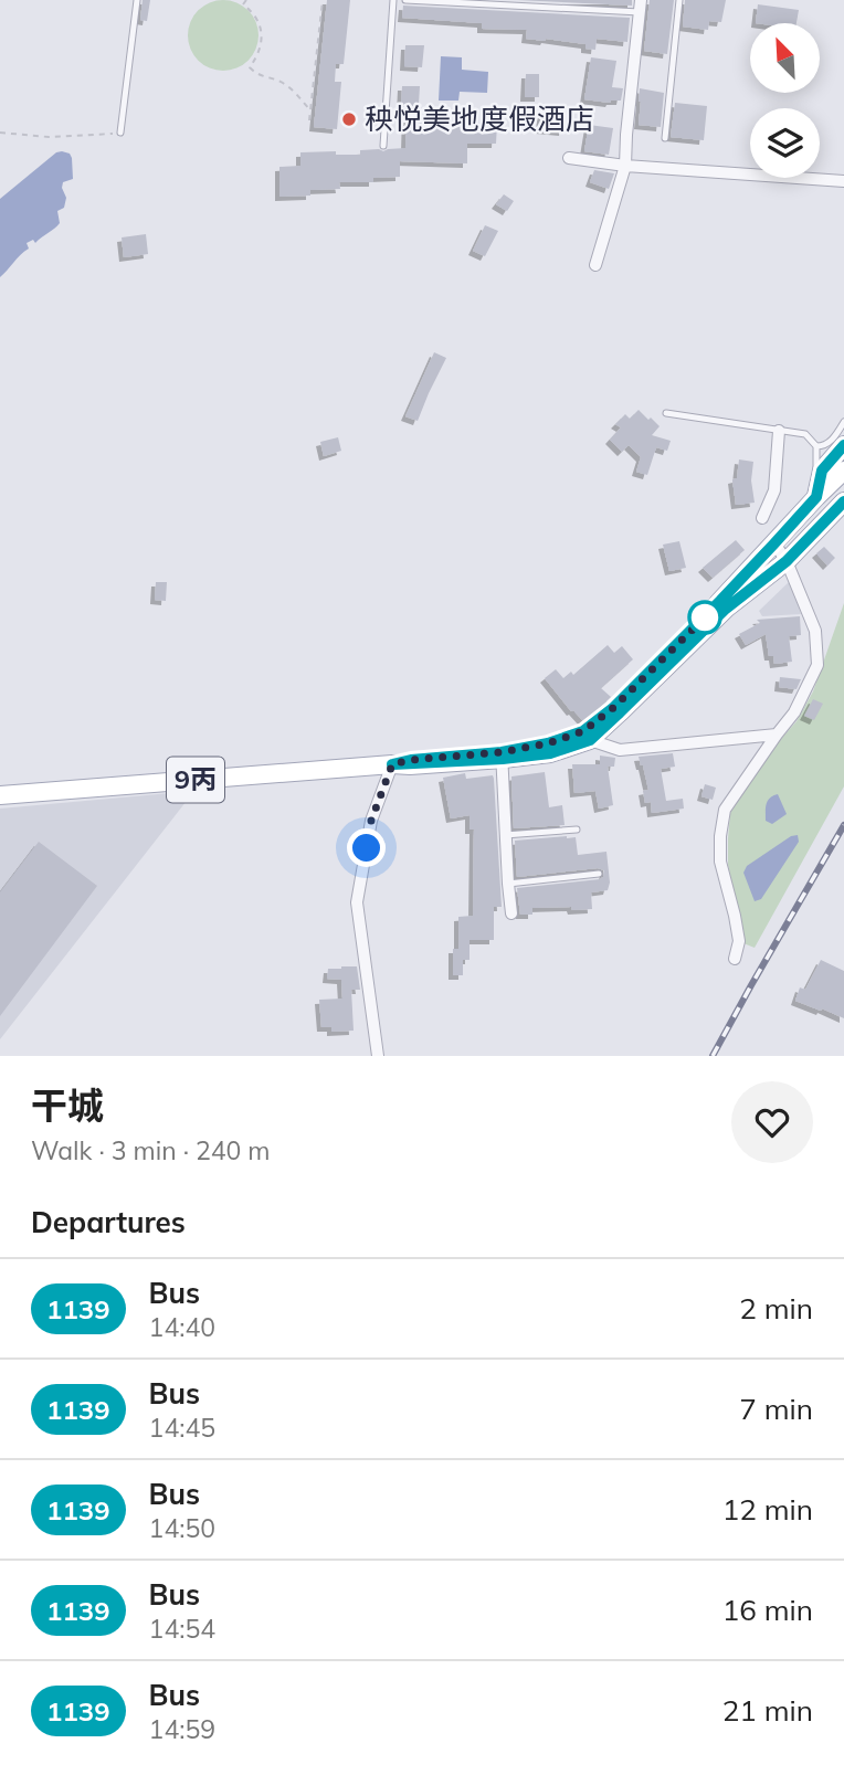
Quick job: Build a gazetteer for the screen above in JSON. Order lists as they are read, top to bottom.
{
  "streets": {
    "main road": ["9丙"]
  },
  "places": ["秧悦美地度假酒店"],
  "lines": ["bus line 1139"],
  "north": "top left",
  "page": {
    "heading": [
      ["干城", "Walk · 3 min · 240 m"],
      "Departures"
    ],
    "list": [
      {
        "mark": "1139",
        "name": "Bus",
        "note": "14:40",
        "value": "2 min"
      },
      {
        "mark": "1139",
        "name": "Bus",
        "note": "14:45",
        "value": "7 min"
      },
      {
        "mark": "1139",
        "name": "Bus",
        "note": "14:50",
        "value": "12 min"
      },
      {
        "mark": "1139",
        "name": "Bus",
        "note": "14:54",
        "value": "16 min"
      },
      {
        "mark": "1139",
        "name": "Bus",
        "note": "14:59",
        "value": "21 min"
      }
    ]
  }
}
